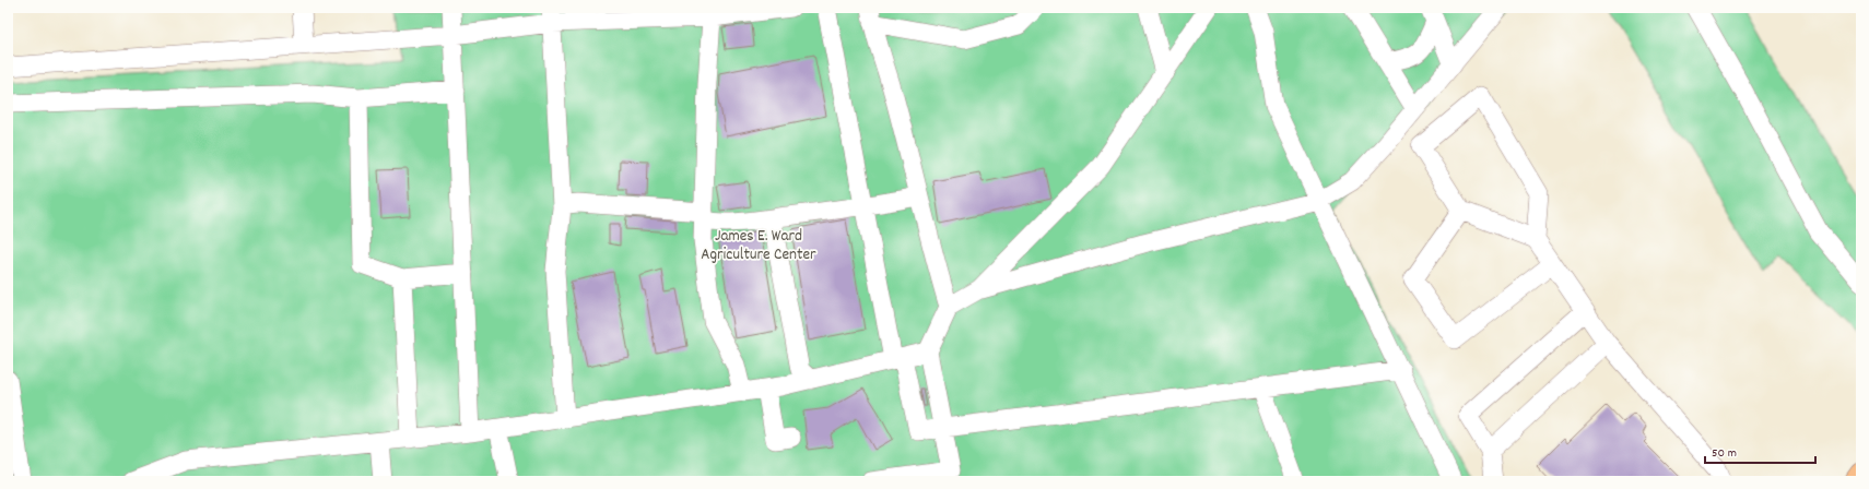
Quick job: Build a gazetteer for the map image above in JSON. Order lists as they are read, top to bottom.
{
  "parks": ["James E. Ward Agriculture Center"],
  "scale_bar": "50 m"
}
